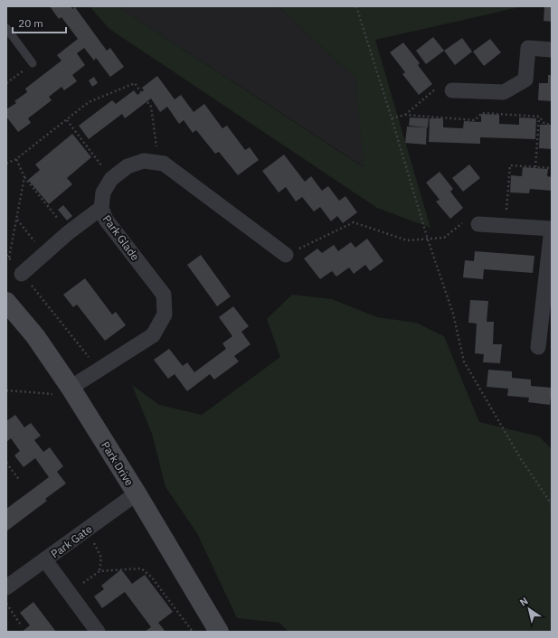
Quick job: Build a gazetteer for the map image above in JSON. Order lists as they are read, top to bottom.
{
  "streets": {
    "street": ["Park Glade", "Park Drive", "Park Gate"]
  },
  "crossings": [
    ["Park Glade", "Park Drive"],
    ["Park Drive", "Park Gate"]
  ],
  "scale_bar": "20 m",
  "north": "top left"
}
